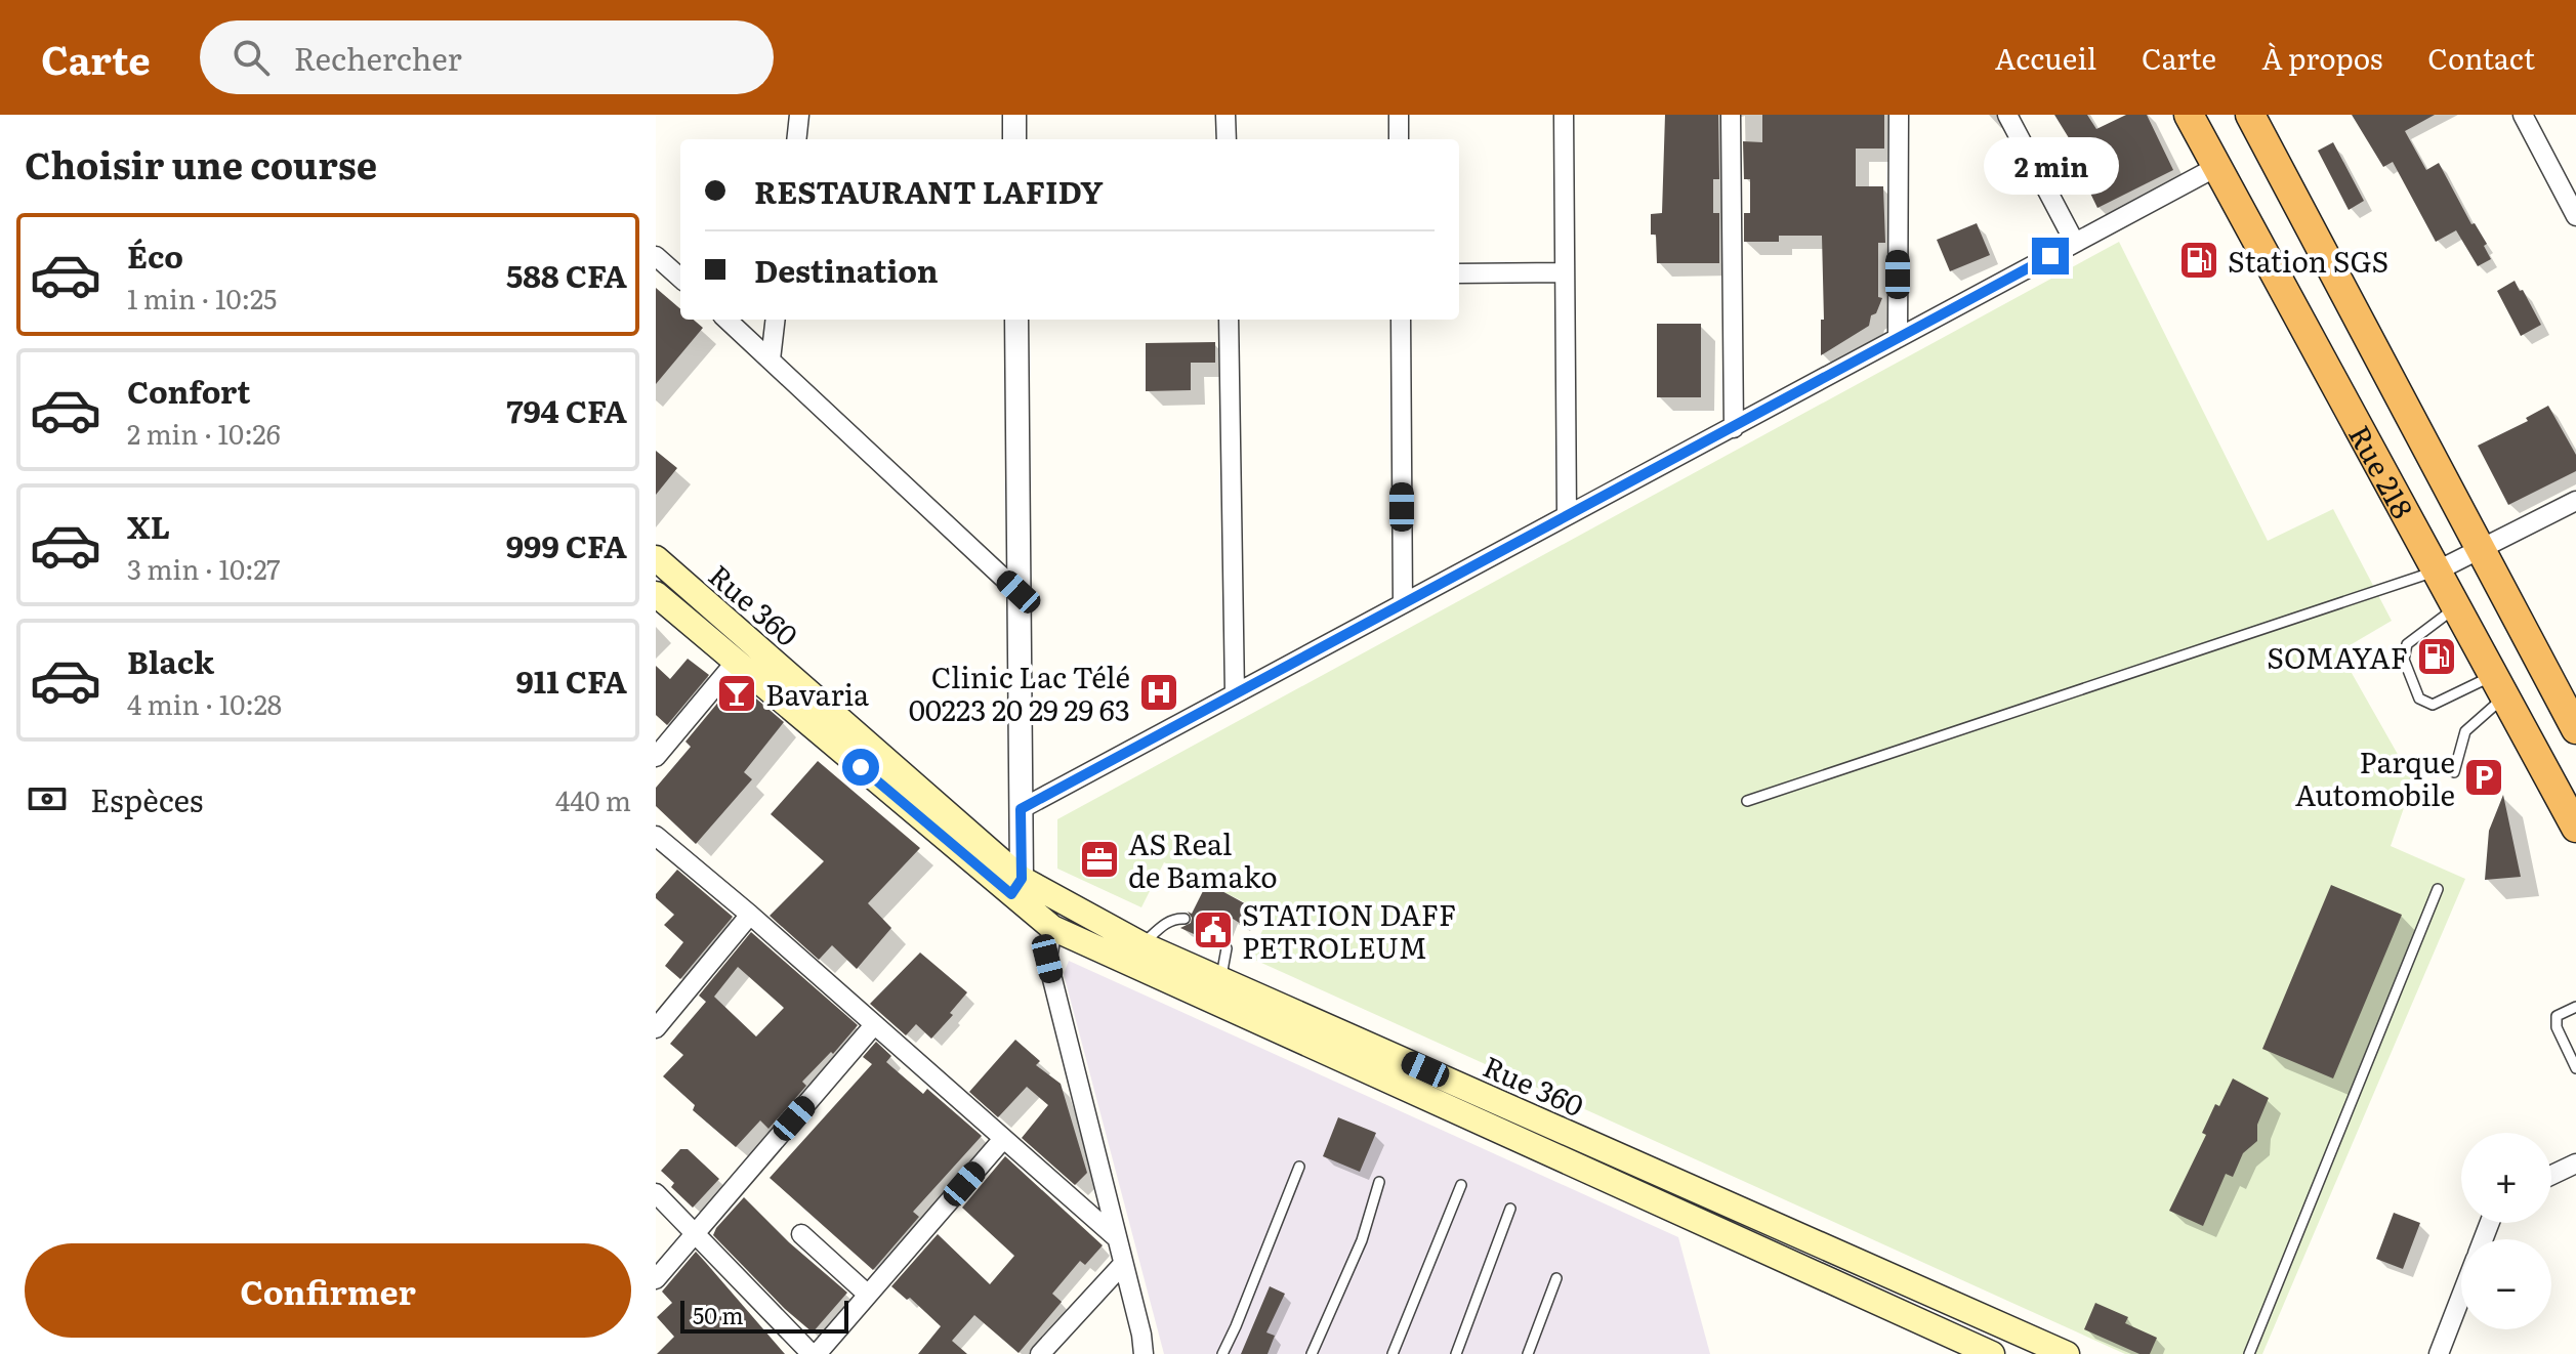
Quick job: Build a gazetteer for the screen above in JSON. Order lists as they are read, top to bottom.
{
  "streets": {
    "highway": ["Rue 218"],
    "main road": ["Rue 360"]
  },
  "places": {
    "fuel station": ["Station SGS", "SOMAYAF"],
    "hospital": ["Clinic Lac Télé 00223 20 29 29 63"],
    "bar": ["Bavaria"],
    "parking": ["Parque Automobile"],
    "office": ["AS Real de Bamako"],
    "public building": ["STATION DAFF PETROLEUM"]
  },
  "scale_bar": "50 m",
  "page": {
    "header": "Carte",
    "search": "Rechercher",
    "nav": [
      "Accueil",
      "Carte",
      "À propos",
      "Contact"
    ],
    "heading": "Choisir une course",
    "bubble": "2 min",
    "banner": ["RESTAURANT LAFIDY", "Destination"],
    "list": [
      {
        "name": "Éco",
        "note": "1 min · 10:25",
        "value": "588 CFA"
      },
      {
        "name": "Confort",
        "note": "2 min · 10:26",
        "value": "794 CFA"
      },
      {
        "name": "XL",
        "note": "3 min · 10:27",
        "value": "999 CFA"
      },
      {
        "name": "Black",
        "note": "4 min · 10:28",
        "value": "911 CFA"
      }
    ],
    "pay": ["Espèces", "440 m"],
    "map_buttons": ["+", "−"],
    "buttons": "Confirmer",
    "scale": "50 m"
  }
}
